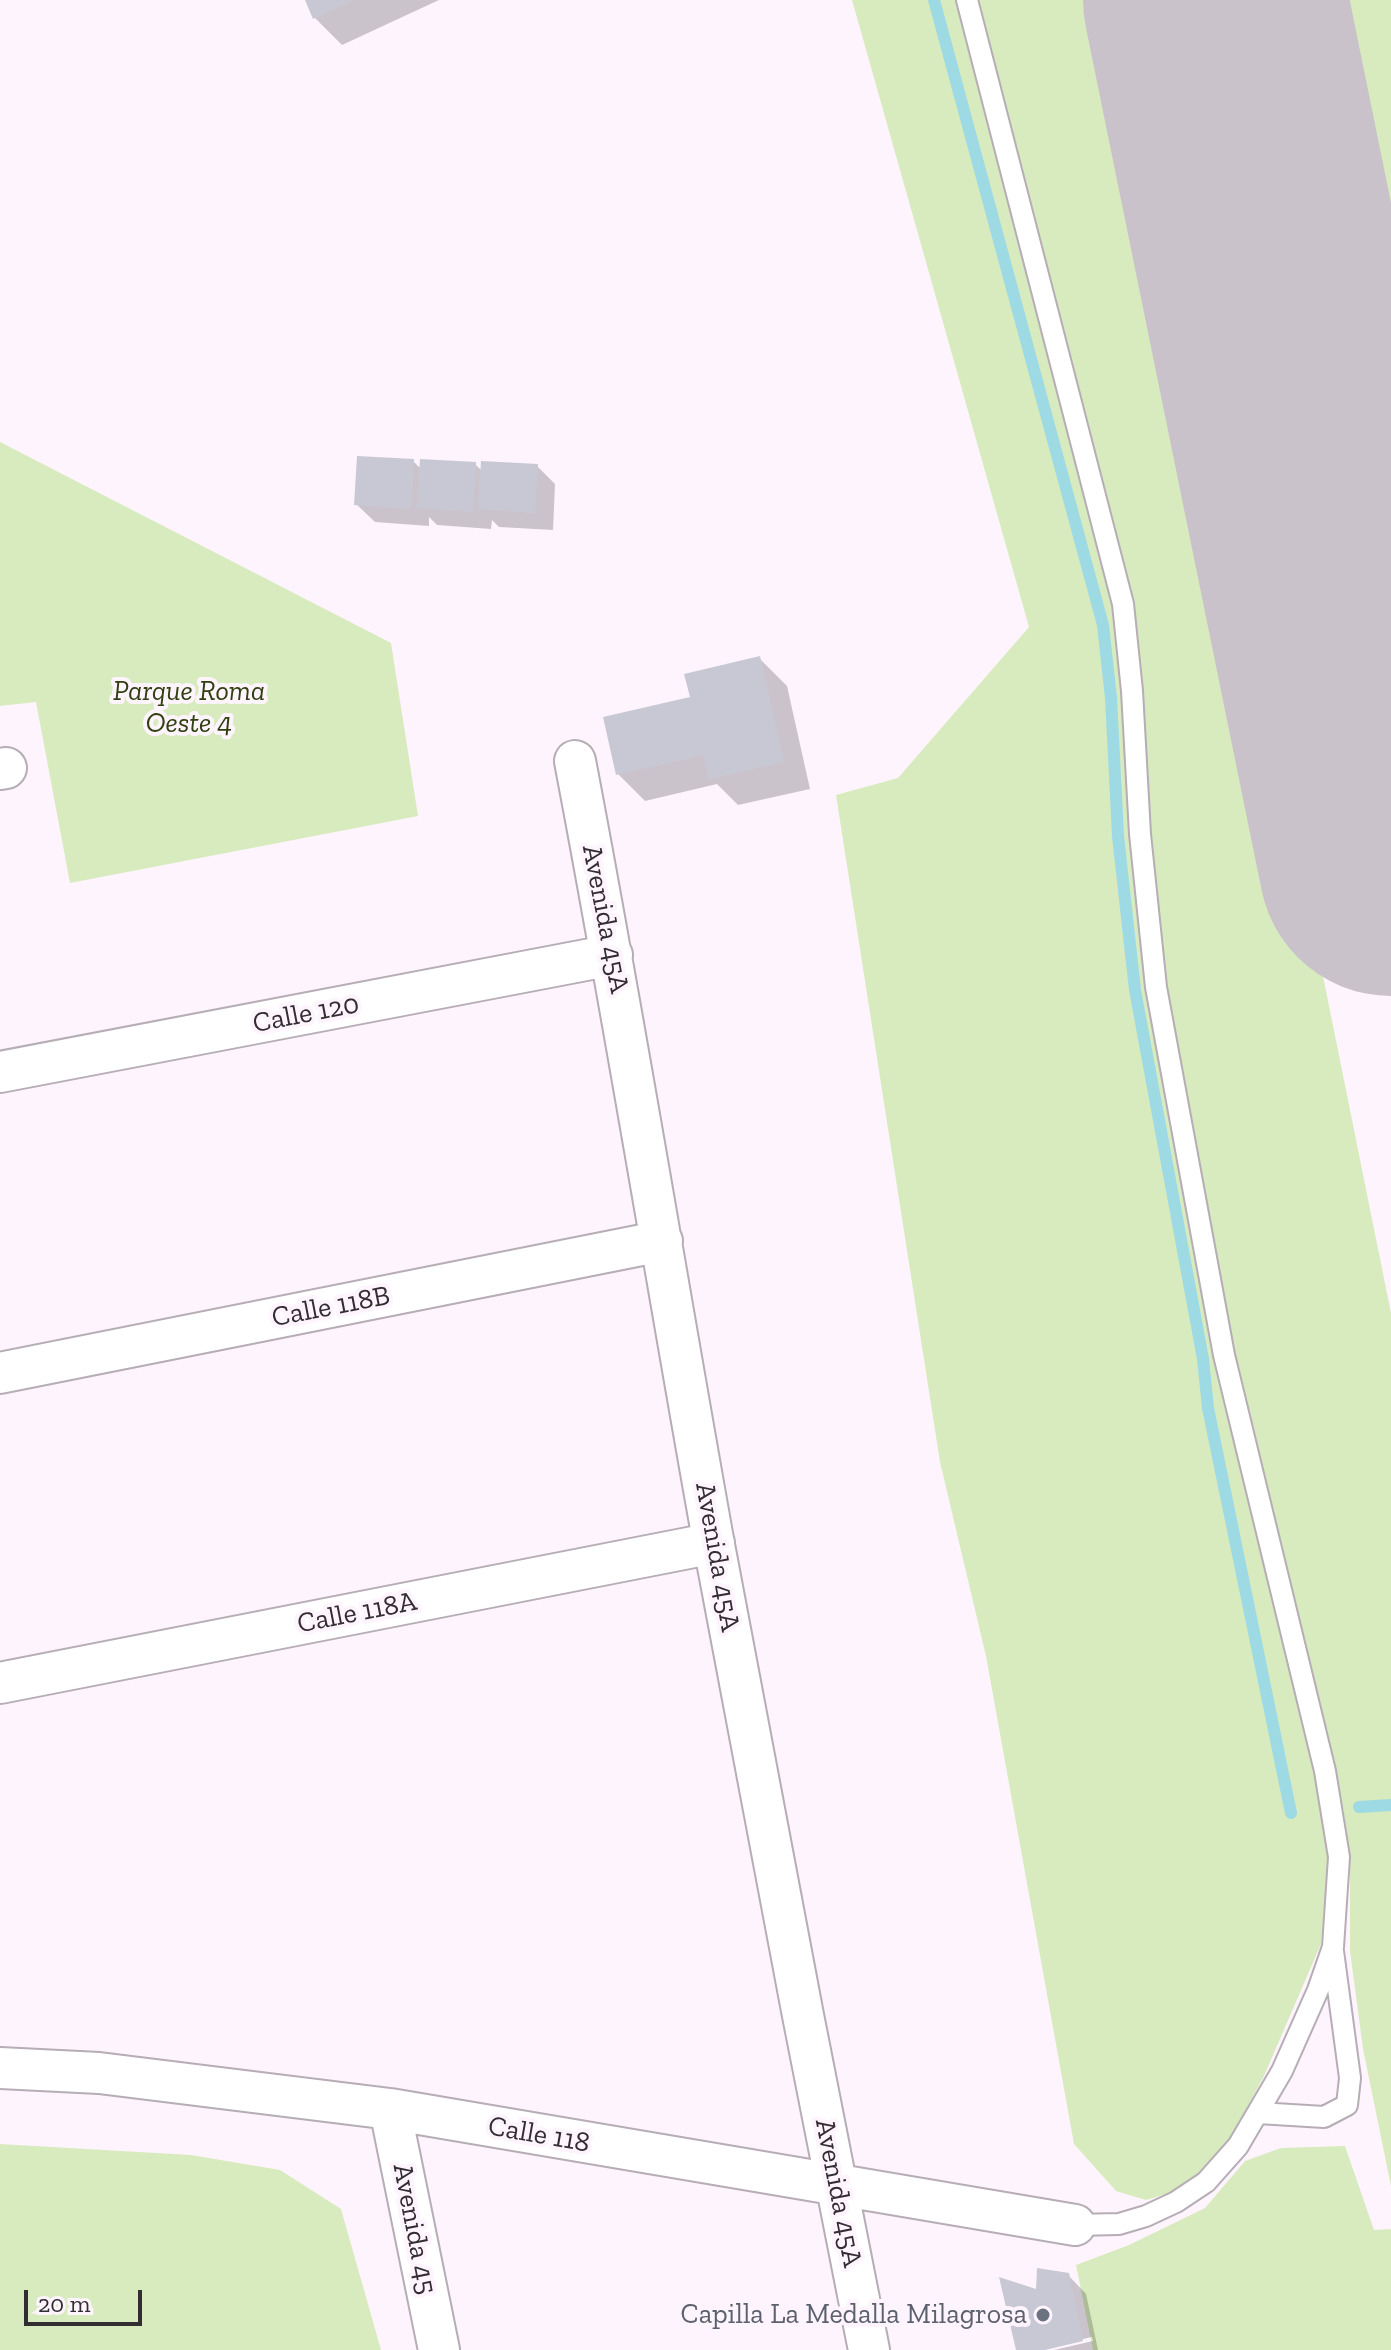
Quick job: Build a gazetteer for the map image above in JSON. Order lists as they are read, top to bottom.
{
  "streets": {
    "street": [
      "Avenida 45A",
      "Calle 120",
      "Calle 118B",
      "Calle 118A",
      "Calle 118",
      "Avenida 45"
    ]
  },
  "crossings": [
    ["Avenida 45A", "Calle 120"],
    ["Avenida 45A", "Calle 118B"],
    ["Avenida 45A", "Calle 118A"],
    ["Avenida 45A", "Calle 118"],
    ["Calle 118", "Avenida 45"]
  ],
  "parks": ["Parque Roma Oeste 4"],
  "places": ["Capilla La Medalla Milagrosa"],
  "scale_bar": "20 m"
}
